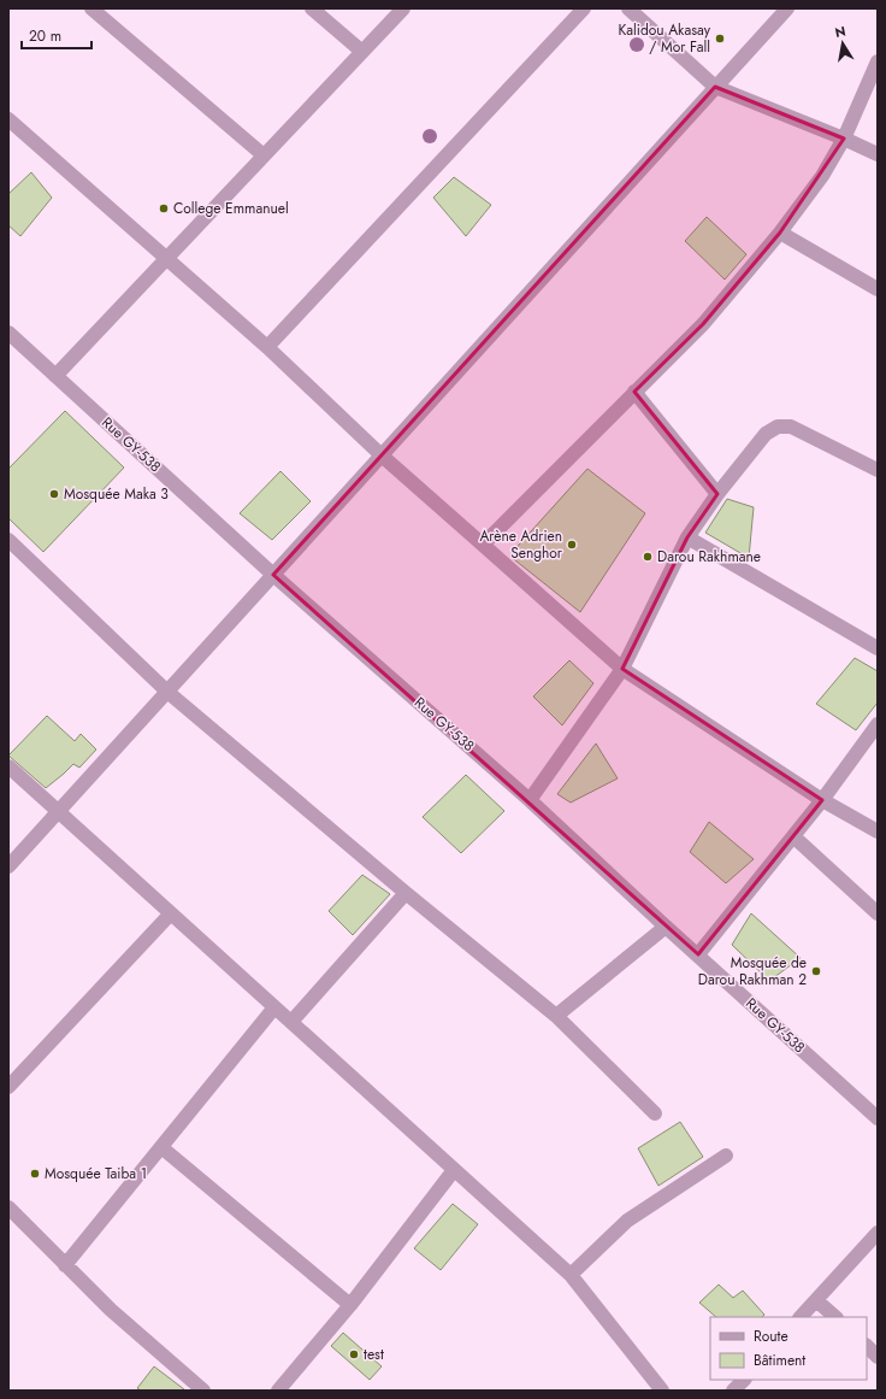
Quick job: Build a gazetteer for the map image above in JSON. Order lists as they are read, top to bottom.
{
  "streets": {
    "street": ["Rue GY-538"]
  },
  "places": [
    "Kalidou Akasay / Mor Fall",
    "College Emmanuel",
    "Mosquée Maka 3",
    "Arène Adrien Senghor",
    "Darou Rakhmane",
    "Mosquée de Darou Rakhman 2",
    "Mosquée Taiba 1",
    "test"
  ],
  "legend": ["Route", "Bâtiment"],
  "scale_bar": "20 m",
  "north": "top"
}
